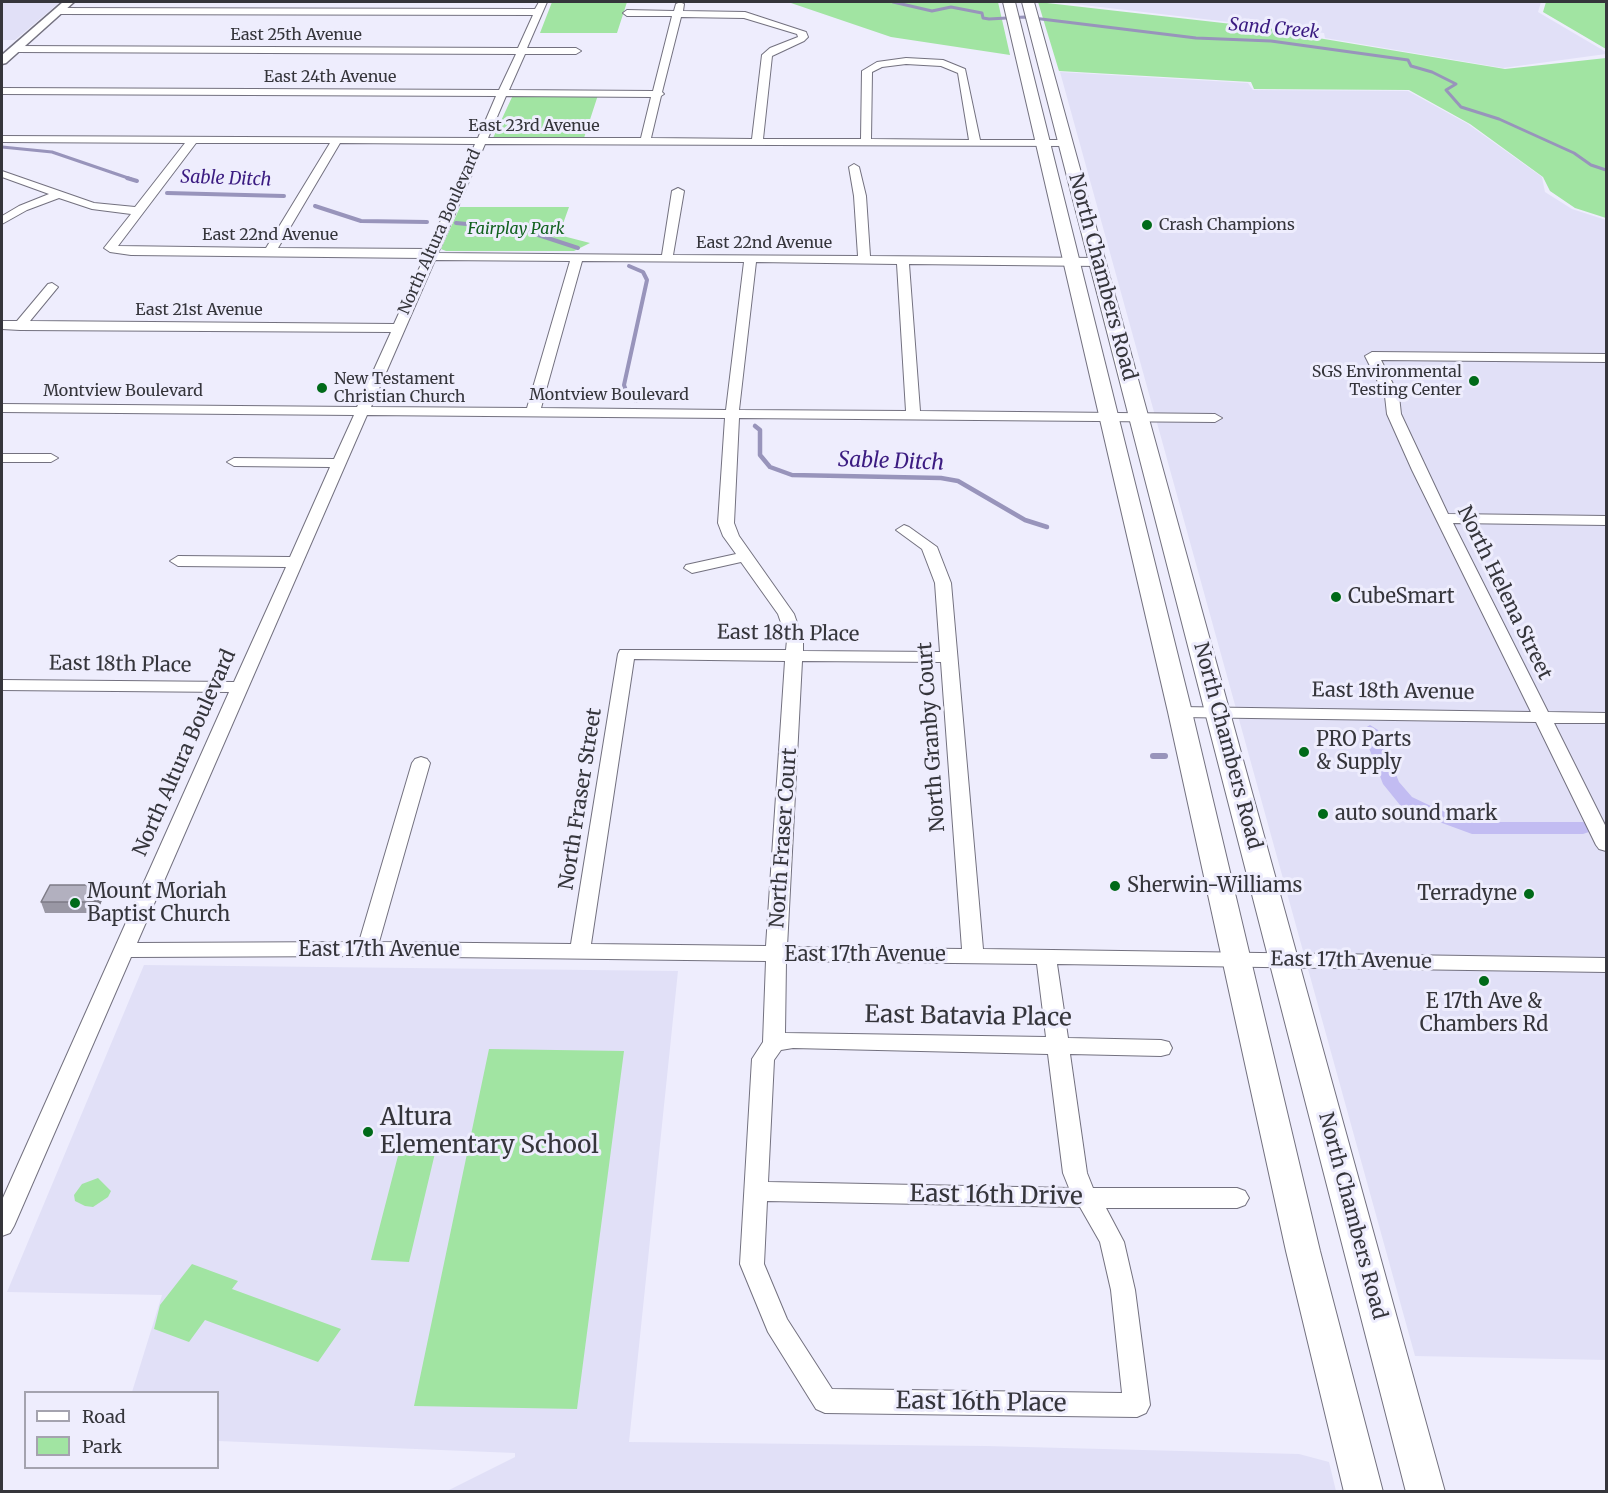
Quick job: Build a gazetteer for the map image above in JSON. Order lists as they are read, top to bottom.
{
  "streets": {
    "main road": ["North Chambers Road"],
    "street": [
      "East 25th Avenue",
      "East 24th Avenue",
      "East 23rd Avenue",
      "North Altura Boulevard",
      "East 22nd Avenue",
      "East 21st Avenue",
      "Montview Boulevard",
      "North Helena Street",
      "East 18th Place",
      "East 18th Avenue",
      "North Granby Court",
      "North Fraser Street",
      "North Fraser Court",
      "East 17th Avenue",
      "East Batavia Place",
      "East 16th Drive",
      "East 16th Place"
    ]
  },
  "crossings": [
    ["East 25th Avenue", "North Altura Boulevard"],
    ["East 24th Avenue", "North Altura Boulevard"],
    ["East 23rd Avenue", "North Altura Boulevard"],
    ["East 23rd Avenue", "North Chambers Road"],
    ["North Altura Boulevard", "East 22nd Avenue"],
    ["North Altura Boulevard", "East 21st Avenue"],
    ["North Altura Boulevard", "Montview Boulevard"],
    ["North Altura Boulevard", "East 18th Place"],
    ["North Altura Boulevard", "East 17th Avenue"],
    ["East 22nd Avenue", "North Chambers Road"],
    ["North Chambers Road", "Montview Boulevard"],
    ["North Chambers Road", "East 18th Avenue"],
    ["North Chambers Road", "East 17th Avenue"],
    ["Montview Boulevard", "North Fraser Court"],
    ["North Helena Street", "East 18th Avenue"],
    ["East 18th Place", "North Granby Court"],
    ["East 18th Place", "North Fraser Street"],
    ["East 18th Place", "North Fraser Court"],
    ["North Granby Court", "East 17th Avenue"],
    ["North Fraser Street", "East 17th Avenue"],
    ["North Fraser Court", "East 17th Avenue"],
    ["North Fraser Court", "East Batavia Place"],
    ["North Fraser Court", "East 16th Drive"],
    ["North Fraser Court", "East 16th Place"],
    ["East 16th Drive", "East 16th Place"]
  ],
  "water": ["Sand Creek", "Sable Ditch"],
  "parks": ["Fairplay Park"],
  "places": [
    "Crash Champions",
    "SGS Environmental Testing Center",
    "New Testament Christian Church",
    "CubeSmart",
    "PRO Parts & Supply",
    "auto sound mark",
    "Sherwin-Williams",
    "Terradyne",
    "Mount Moriah Baptist Church",
    "E 17th Ave & Chambers Rd",
    "Altura Elementary School"
  ],
  "legend": ["Road", "Park"]
}
